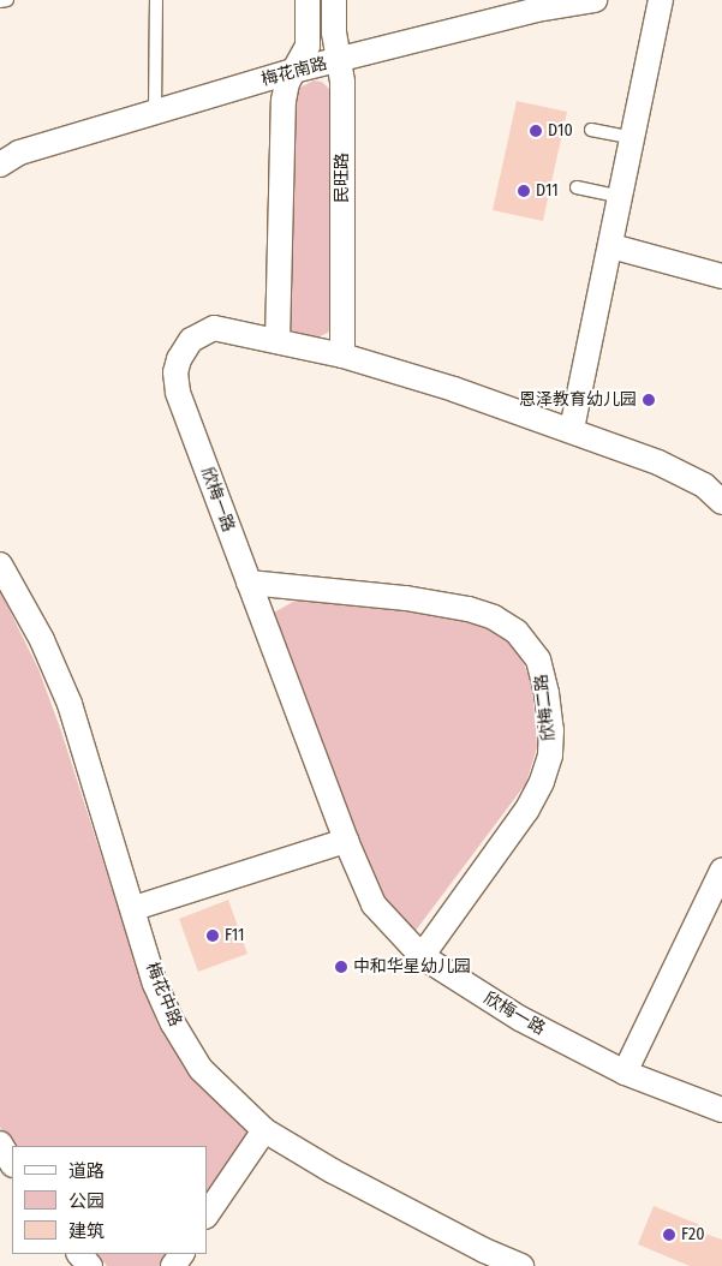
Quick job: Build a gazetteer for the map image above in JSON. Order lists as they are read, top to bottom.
{
  "streets": {
    "street": [
      "梅花南路",
      "民旺路",
      "欣梅一路",
      "欣梅二路",
      "梅花中路"
    ]
  },
  "crossings": [
    ["梅花南路", "民旺路"],
    ["民旺路", "欣梅一路"],
    ["欣梅一路", "欣梅二路"]
  ],
  "places": [
    "D10",
    "D11",
    "恩泽教育幼儿园",
    "F11",
    "中和华星幼儿园",
    "F20"
  ],
  "legend": ["道路", "公园", "建筑"]
}
